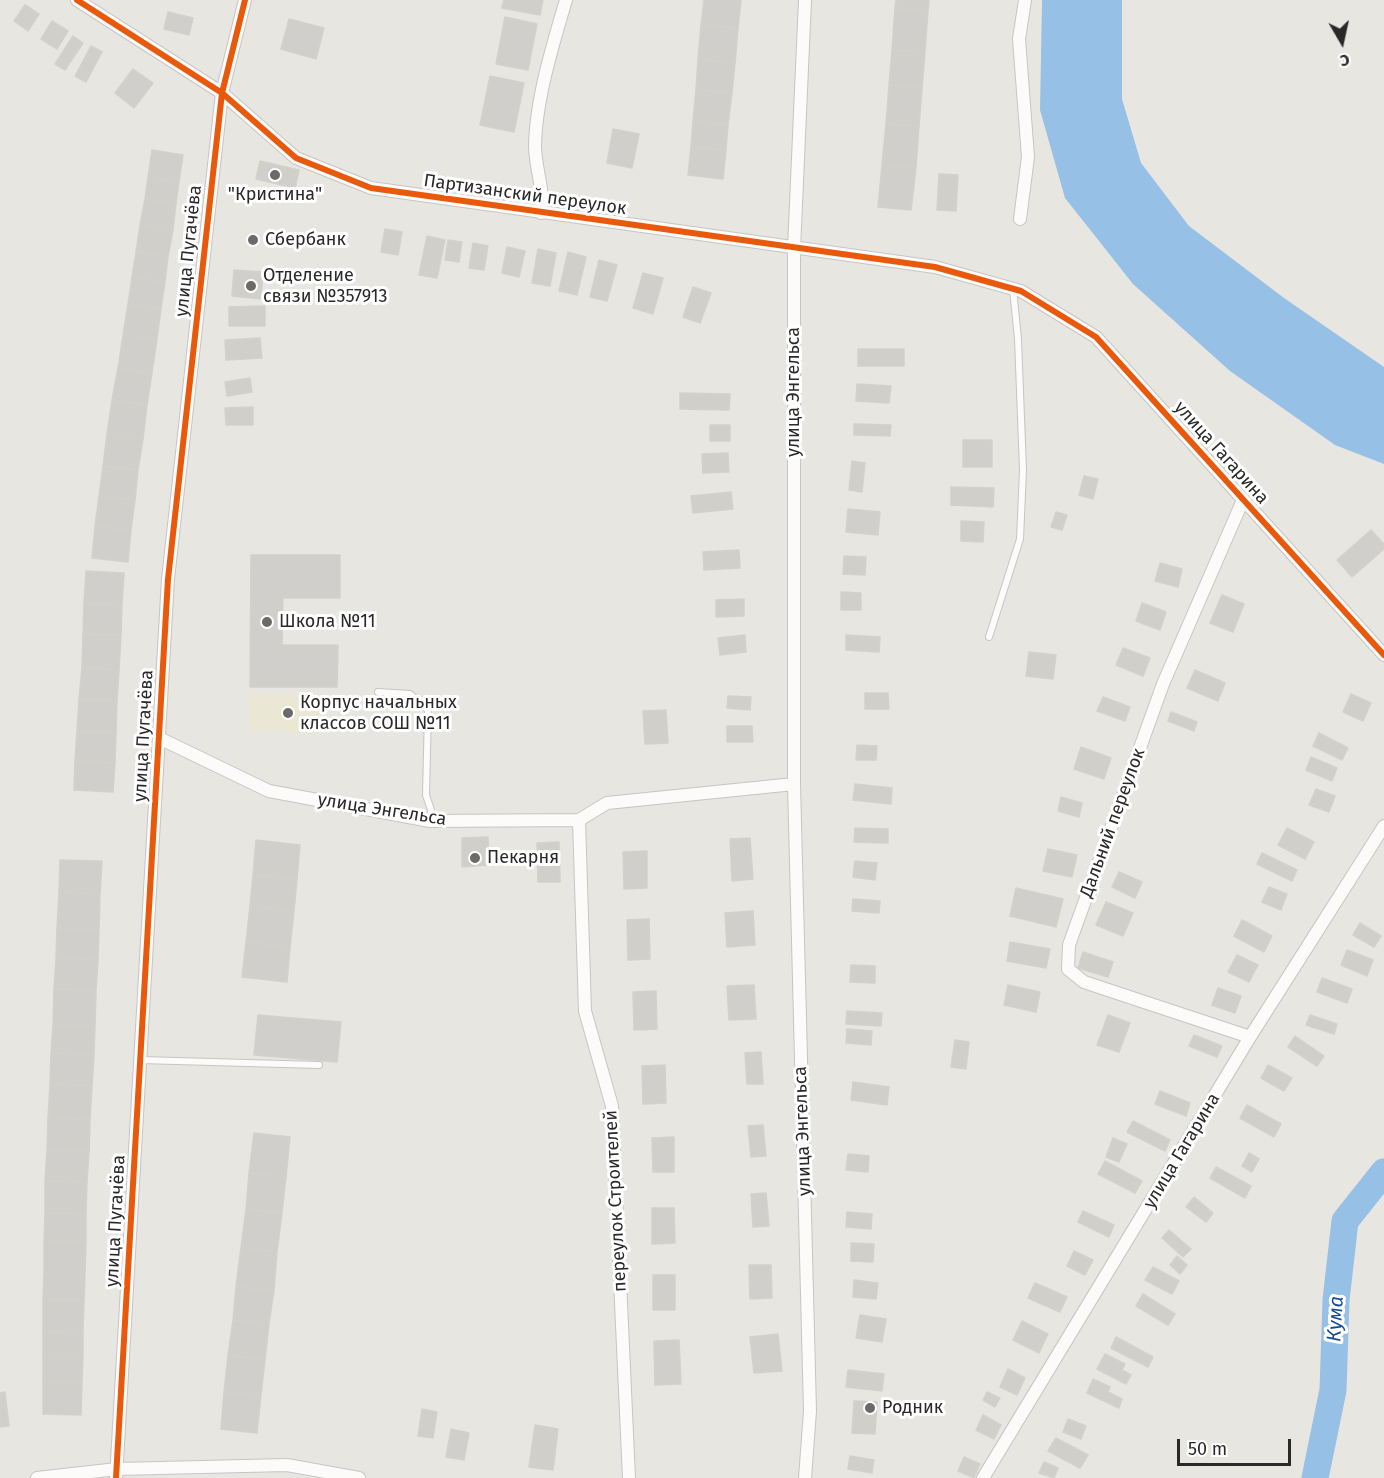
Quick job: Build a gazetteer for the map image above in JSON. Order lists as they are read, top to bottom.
{
  "streets": {
    "street": [
      "Партизанский переулок",
      "улица Пугачёва",
      "улица Энгельса",
      "улица Гагарина",
      "Дальний переулок",
      "переулок Строителей"
    ]
  },
  "crossings": [
    ["Партизанский переулок", "улица Пугачёва"],
    ["Партизанский переулок", "улица Энгельса"],
    ["Партизанский переулок", "улица Гагарина"],
    ["улица Пугачёва", "улица Энгельса"],
    ["улица Энгельса", "переулок Строителей"],
    ["улица Гагарина", "Дальний переулок"]
  ],
  "water": ["Кума"],
  "places": [
    "\"Кристина\"",
    "Сбербанк",
    "Отделение связи №357913",
    "Школа №11",
    "Корпус начальных классов СОШ №11",
    "Пекарня",
    "Родник"
  ],
  "scale_bar": "50 m",
  "north": "bottom"
}
